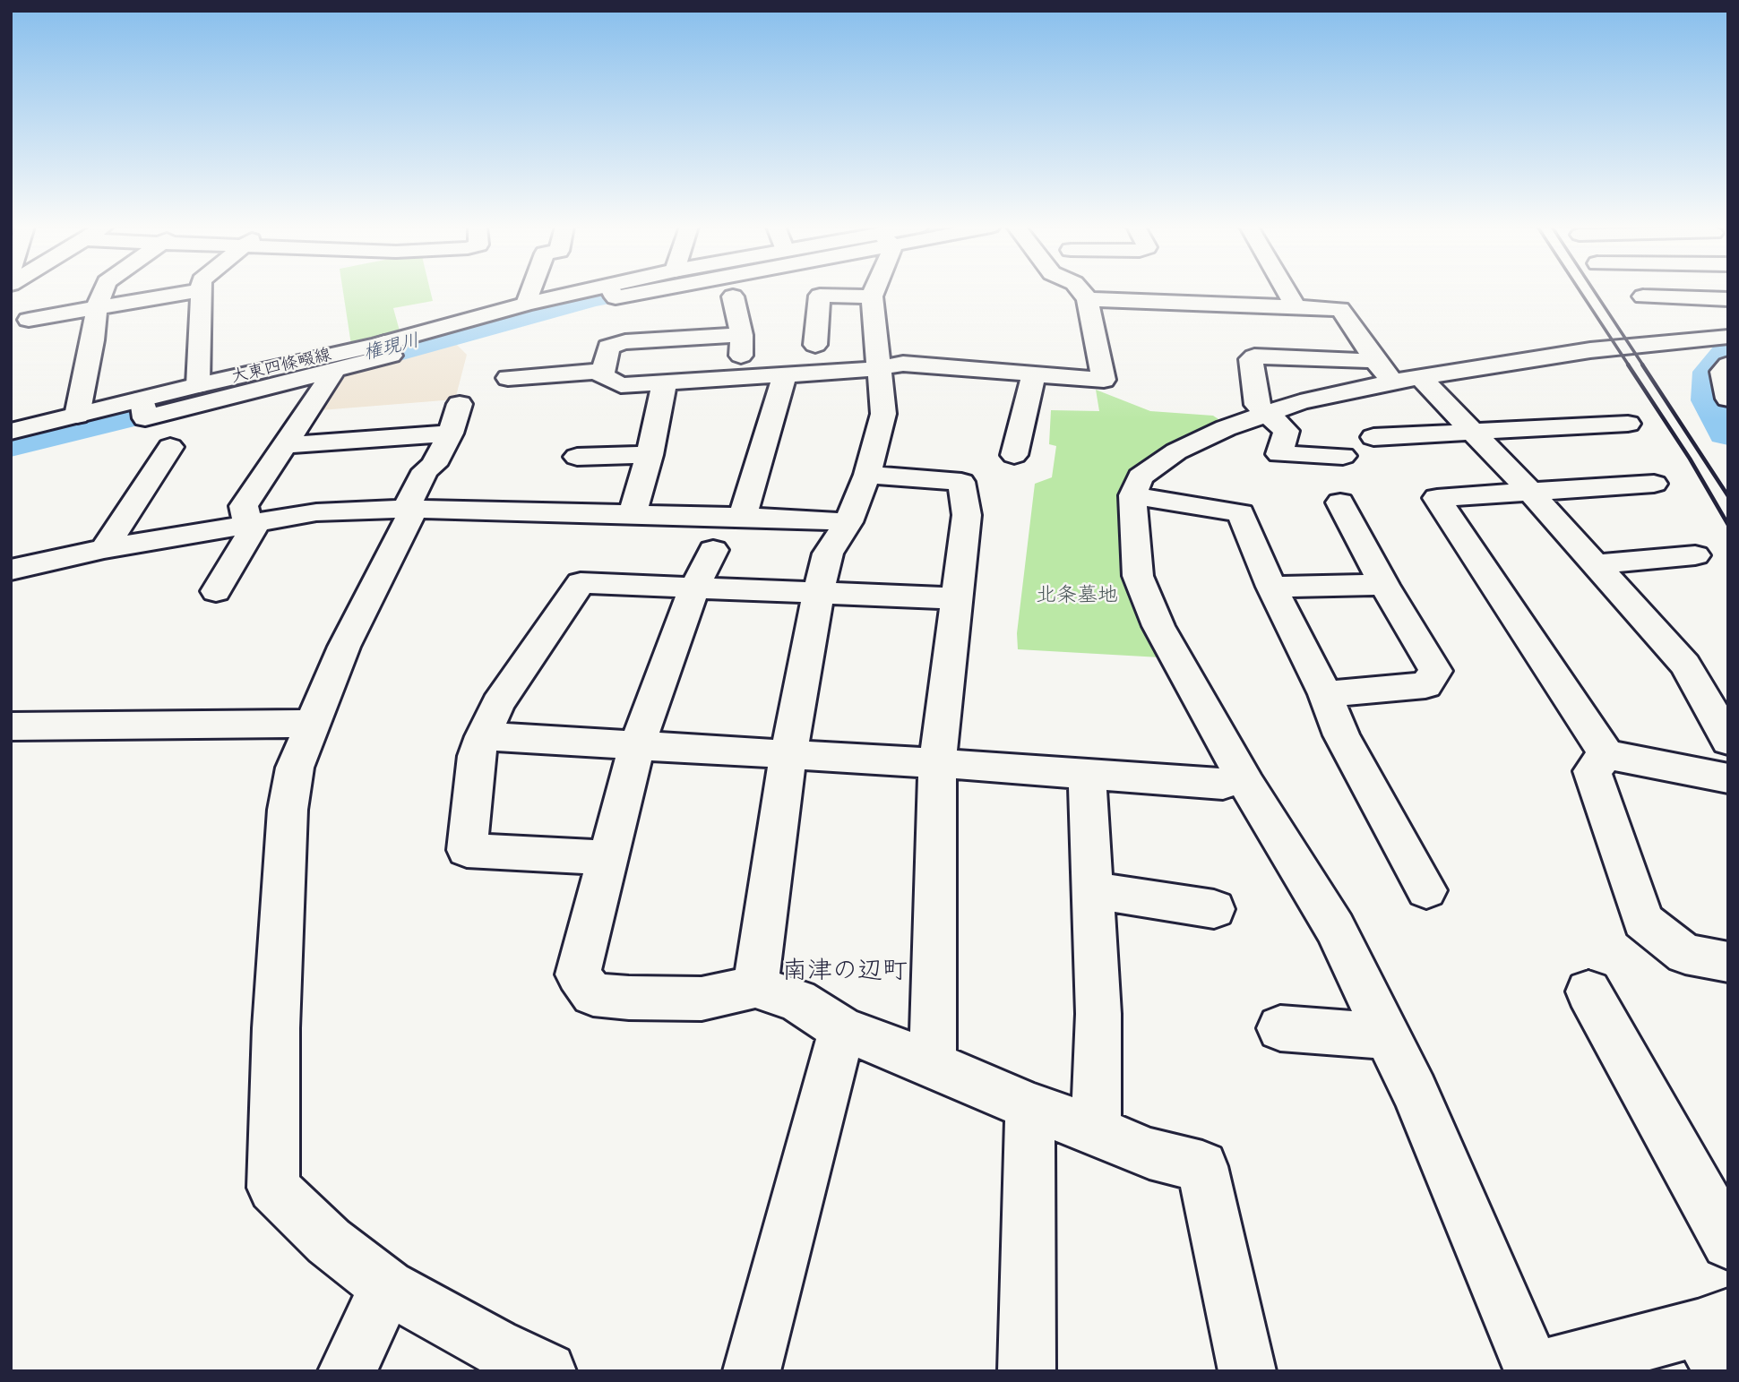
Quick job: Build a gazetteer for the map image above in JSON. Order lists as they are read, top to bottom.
{
  "streets": {
    "main road": ["大東四條畷線"]
  },
  "districts": ["南津の辺町"],
  "water": ["権現川"],
  "parks": ["北条墓地"]
}
